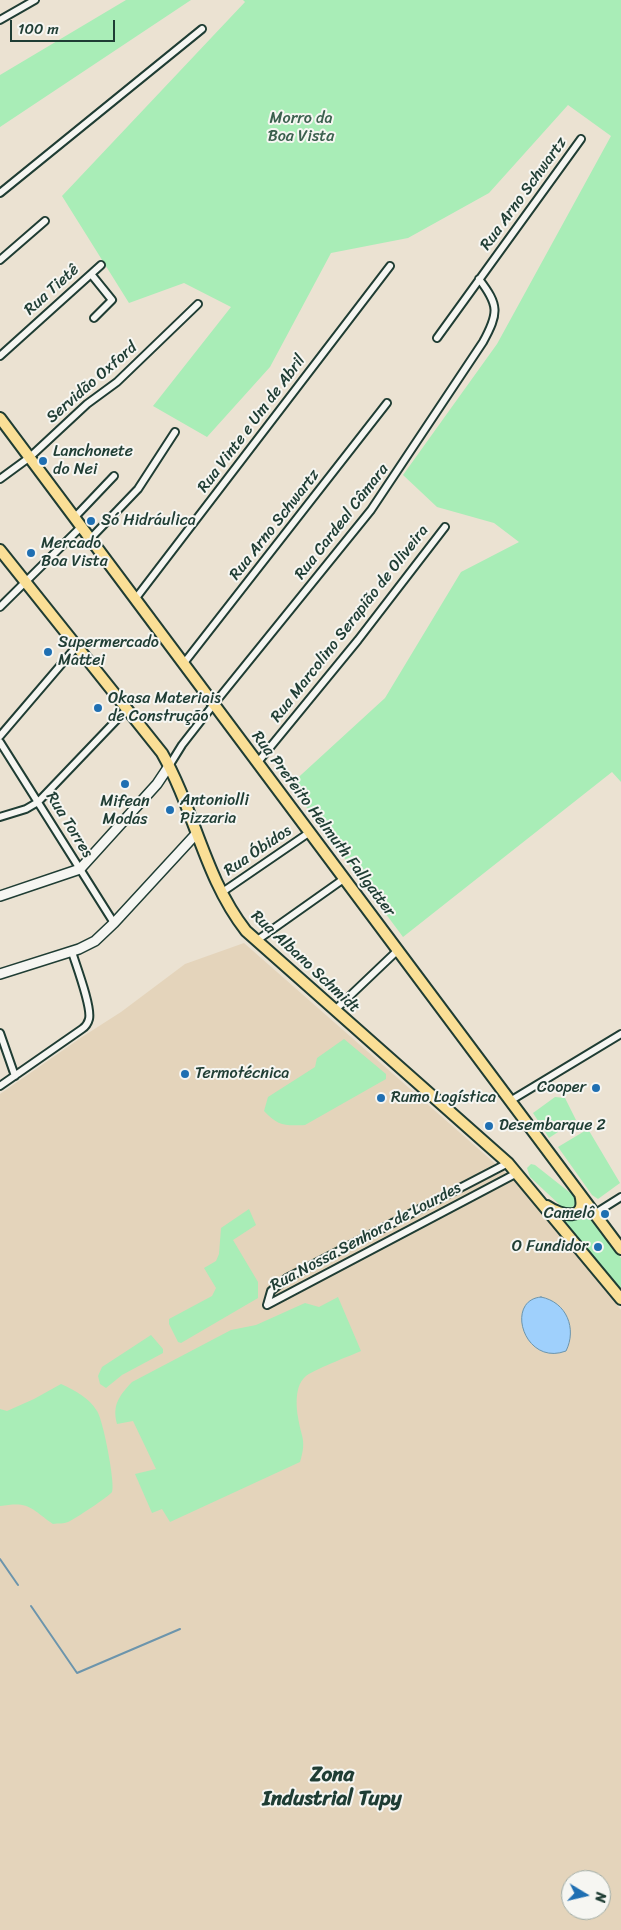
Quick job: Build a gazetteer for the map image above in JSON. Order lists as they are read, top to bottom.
{
  "streets": {
    "main road": ["Rua Prefeito Helmuth Fallgatter", "Rua Albano Schmidt"],
    "street": [
      "Rua Arno Schwartz",
      "Rua Tietê",
      "Servidão Oxford",
      "Rua Vinte e Um de Abril",
      "Rua Cardeal Câmara",
      "Rua Marcolino Serapião de Oliveira",
      "Rua Torres",
      "Rua Óbidos",
      "Rua Nossa Senhora de Lourdes"
    ]
  },
  "crossings": [
    ["Rua Arno Schwartz", "Rua Cardeal Câmara"],
    ["Rua Arno Schwartz", "Rua Prefeito Helmuth Fallgatter"],
    ["Servidão Oxford", "Rua Prefeito Helmuth Fallgatter"],
    ["Rua Vinte e Um de Abril", "Rua Prefeito Helmuth Fallgatter"],
    ["Rua Cardeal Câmara", "Rua Prefeito Helmuth Fallgatter"],
    ["Rua Cardeal Câmara", "Rua Albano Schmidt"],
    ["Rua Marcolino Serapião de Oliveira", "Rua Prefeito Helmuth Fallgatter"],
    ["Rua Prefeito Helmuth Fallgatter", "Rua Óbidos"],
    ["Rua Óbidos", "Rua Albano Schmidt"],
    ["Rua Albano Schmidt", "Rua Nossa Senhora de Lourdes"]
  ],
  "districts": ["Zona Industrial Tupy"],
  "parks": ["Morro da Boa Vista"],
  "places": [
    "Lanchonete do Nei",
    "Só Hidráulica",
    "Mercado Boa Vista",
    "Supermercado Mattei",
    "Okasa Materiais de Construção",
    "Mifean Modas",
    "Antoniolli Pizzaria",
    "Termotécnica",
    "Cooper",
    "Rumo Logística",
    "Desembarque 2",
    "Camelô",
    "O Fundidor"
  ],
  "scale_bar": "100 m",
  "north": "right"
}
